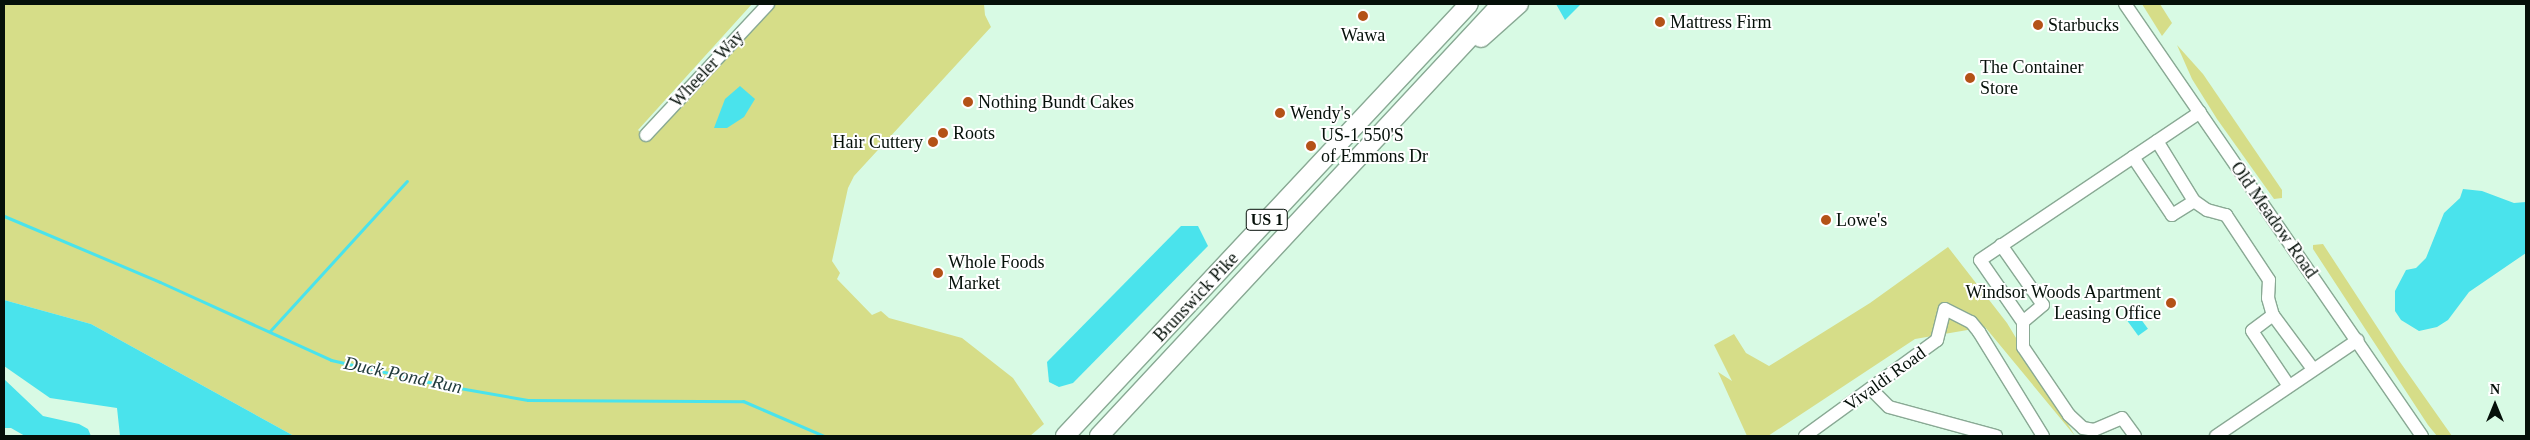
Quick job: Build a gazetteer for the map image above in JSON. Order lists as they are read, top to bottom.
{
  "streets": {
    "highway": ["US 1", "Brunswick Pike"],
    "street": ["Wheeler Way", "Old Meadow Road", "Vivaldi Road"]
  },
  "water": ["Duck Pond Run"],
  "places": [
    "Wawa",
    "Mattress Firm",
    "Starbucks",
    "The Container Store",
    "Nothing Bundt Cakes",
    "Wendy's",
    "Roots",
    "Hair Cuttery",
    "US-1 550'S of Emmons Dr",
    "Lowe's",
    "Whole Foods Market",
    "Windsor Woods Apartment Leasing Office"
  ],
  "north": "top"
}
